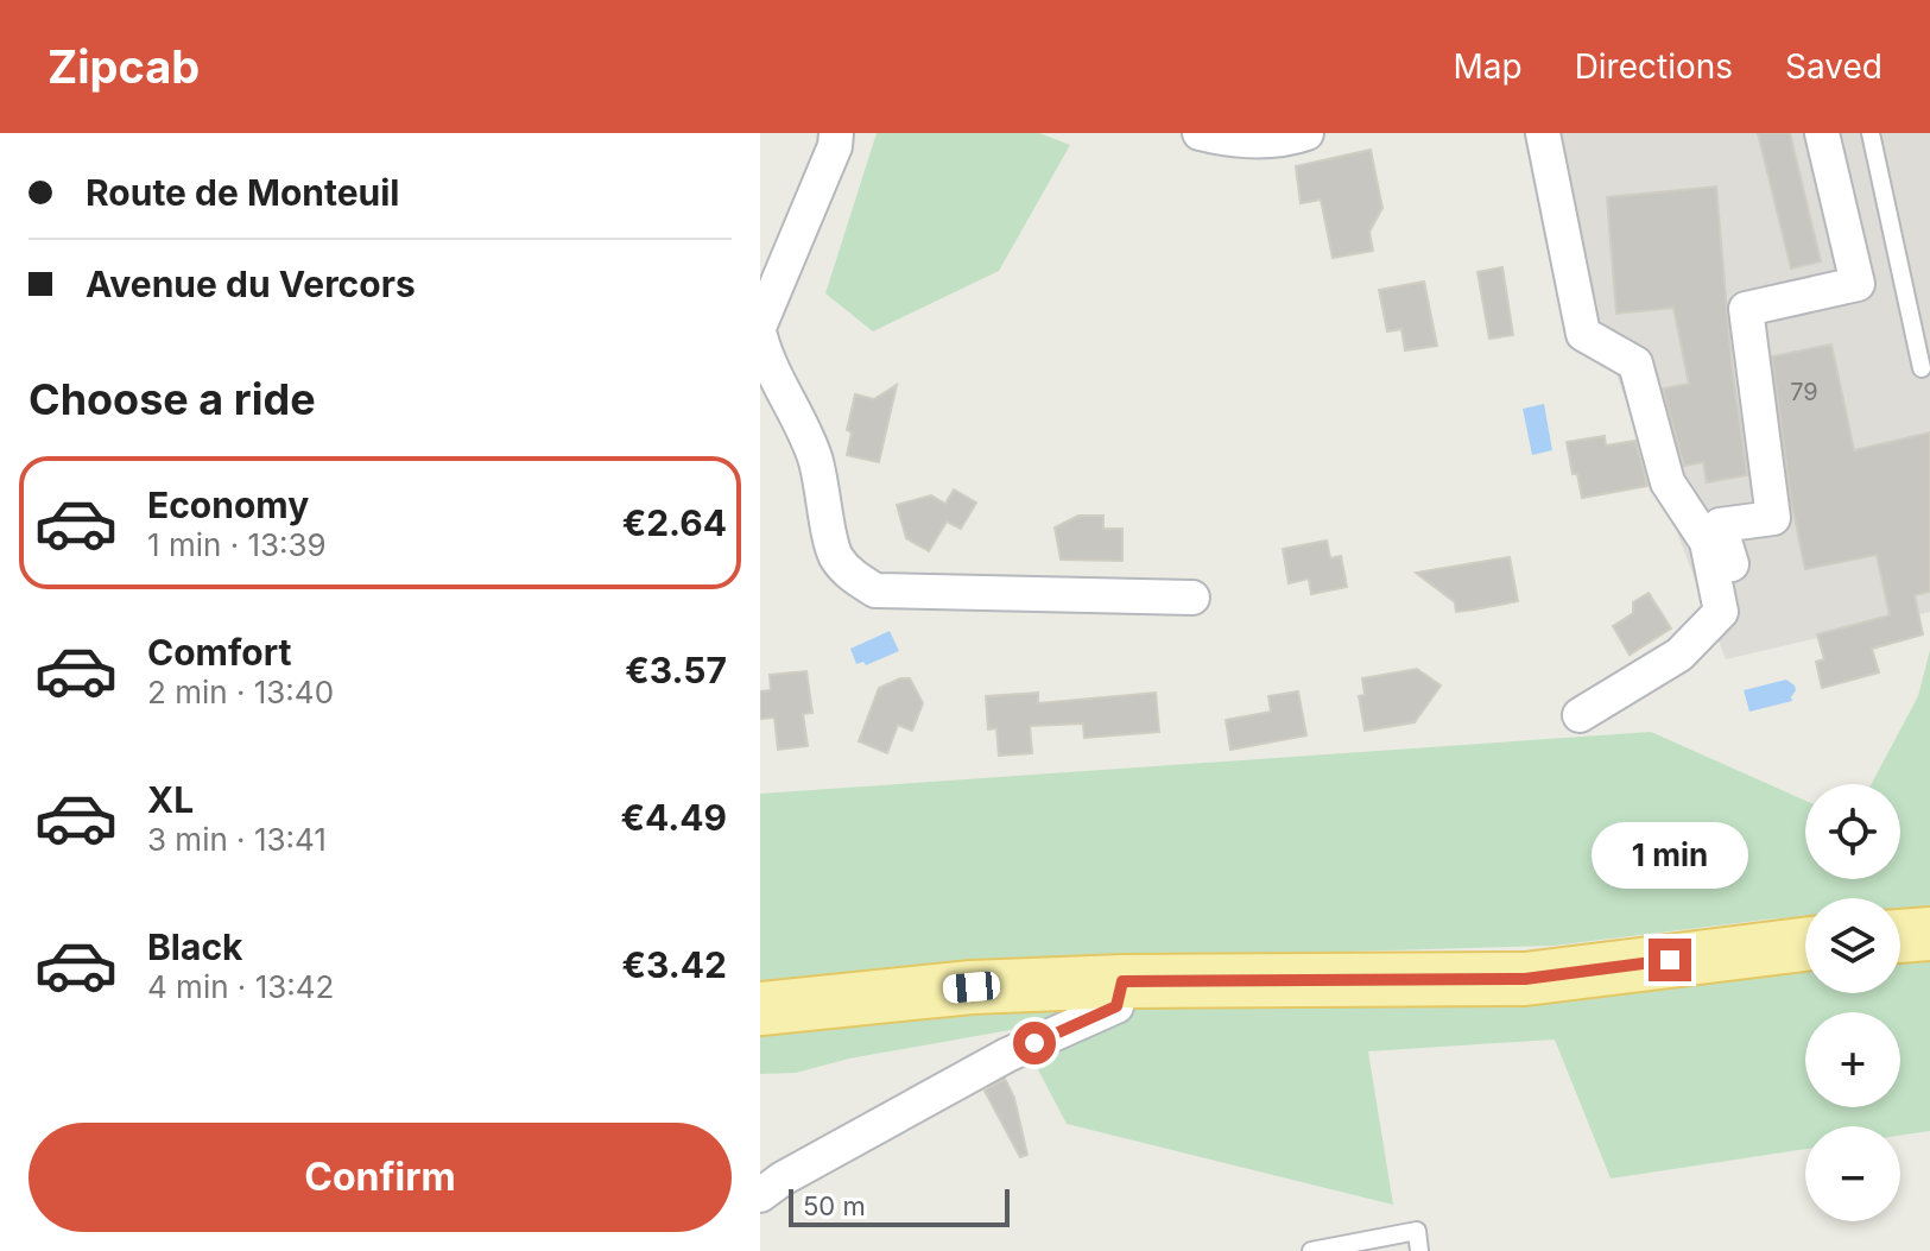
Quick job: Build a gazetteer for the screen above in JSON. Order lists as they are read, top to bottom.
{
  "house_numbers": ["79"],
  "scale_bar": "50 m",
  "page": {
    "header": "Zipcab",
    "nav": ["Map", "Directions", "Saved"],
    "banner": ["Route de Monteuil", "Avenue du Vercors"],
    "heading": "Choose a ride",
    "list": [
      {
        "name": "Economy",
        "note": "1 min · 13:39",
        "value": "€2.64"
      },
      {
        "name": "Comfort",
        "note": "2 min · 13:40",
        "value": "€3.57"
      },
      {
        "name": "XL",
        "note": "3 min · 13:41",
        "value": "€4.49"
      },
      {
        "name": "Black",
        "note": "4 min · 13:42",
        "value": "€3.42"
      }
    ],
    "map_buttons": ["+", "−"],
    "bubble": "1 min",
    "buttons": "Confirm",
    "scale": "50 m"
  }
}
